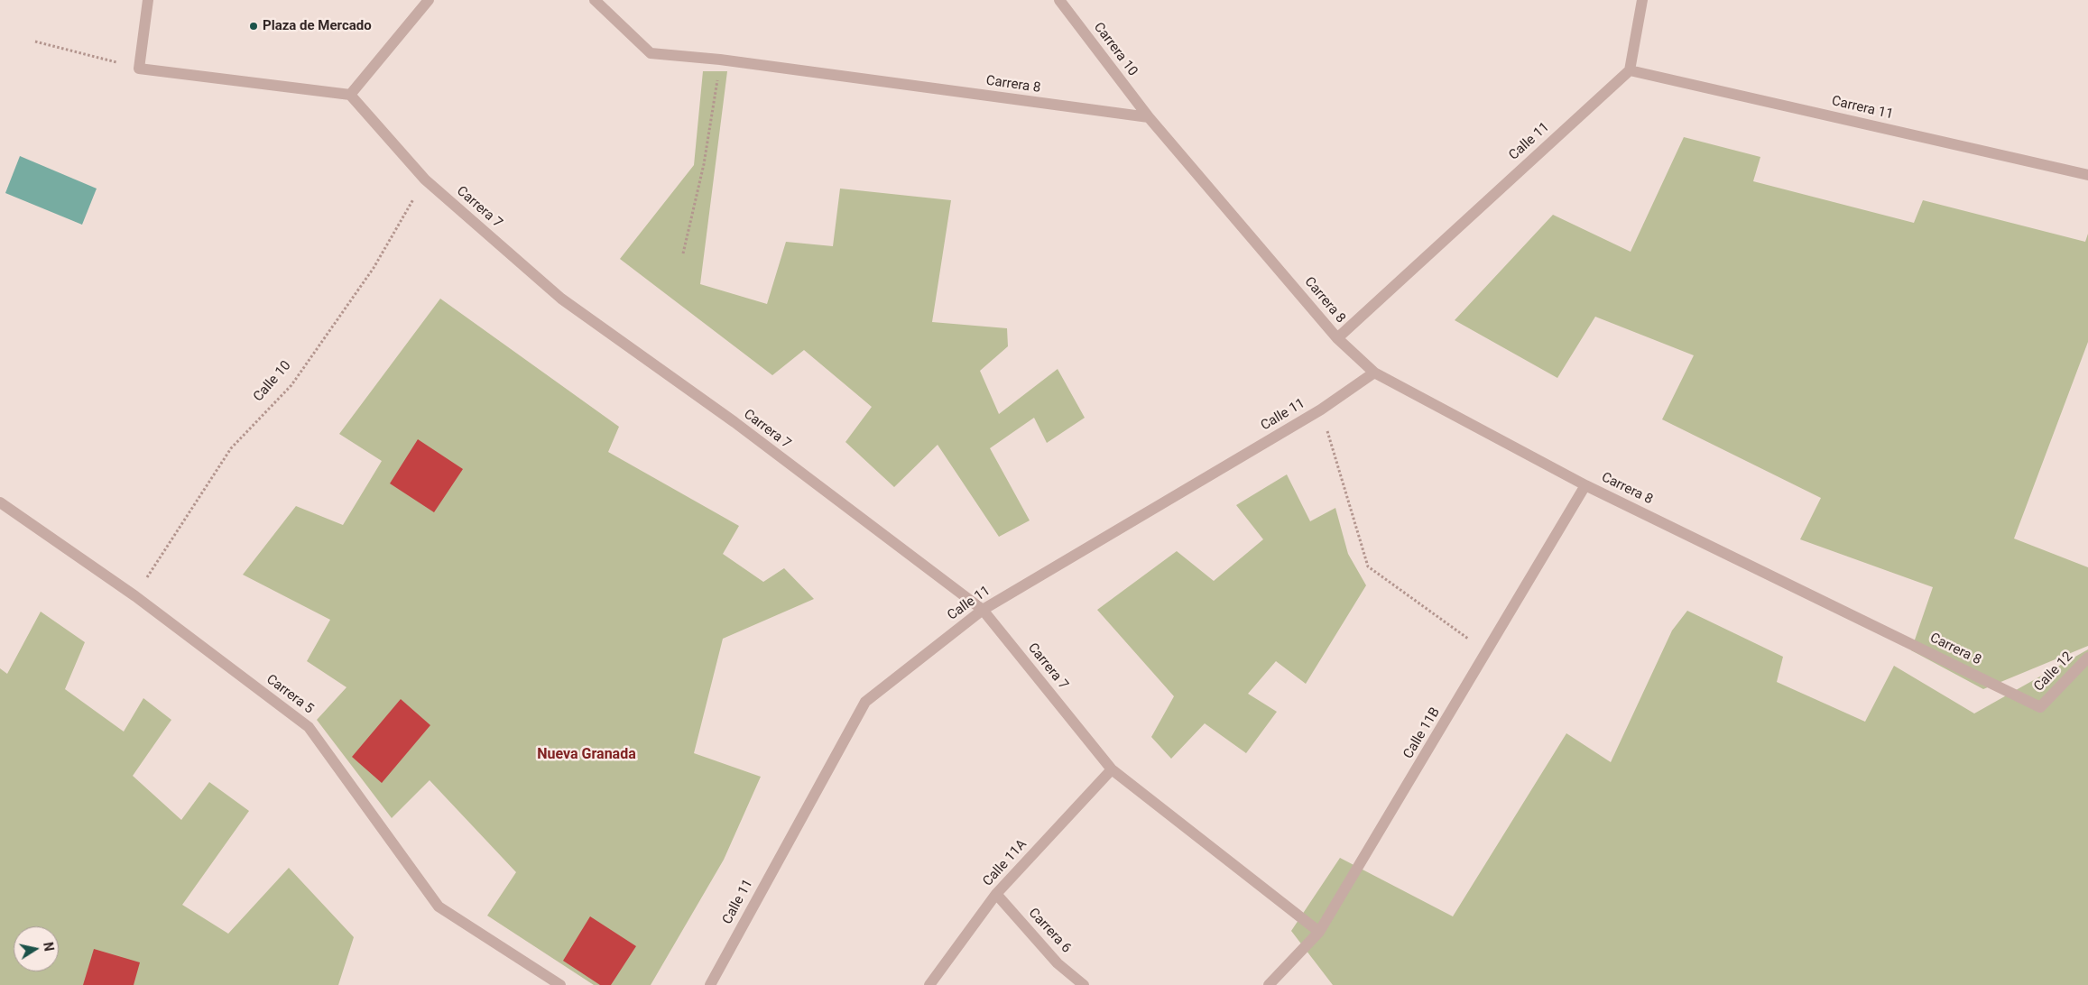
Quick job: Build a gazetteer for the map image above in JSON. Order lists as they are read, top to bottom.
{
  "streets": {
    "street": [
      "Carrera 10",
      "Carrera 8",
      "Carrera 11",
      "Calle 11",
      "Carrera 7",
      "Calle 12",
      "Carrera 5",
      "Calle 11B",
      "Calle 11A",
      "Carrera 6"
    ],
    "path": ["Calle 10"]
  },
  "crossings": [
    ["Carrera 10", "Carrera 8"],
    ["Carrera 8", "Calle 11"],
    ["Carrera 8", "Calle 12"],
    ["Carrera 8", "Calle 11B"],
    ["Carrera 11", "Calle 11"],
    ["Calle 11", "Carrera 7"],
    ["Carrera 7", "Calle 10"],
    ["Carrera 7", "Calle 11B"],
    ["Carrera 7", "Calle 11A"],
    ["Calle 10", "Carrera 5"],
    ["Calle 11A", "Carrera 6"]
  ],
  "districts": ["Nueva Granada"],
  "places": ["Plaza de Mercado"],
  "north": "right"
}
